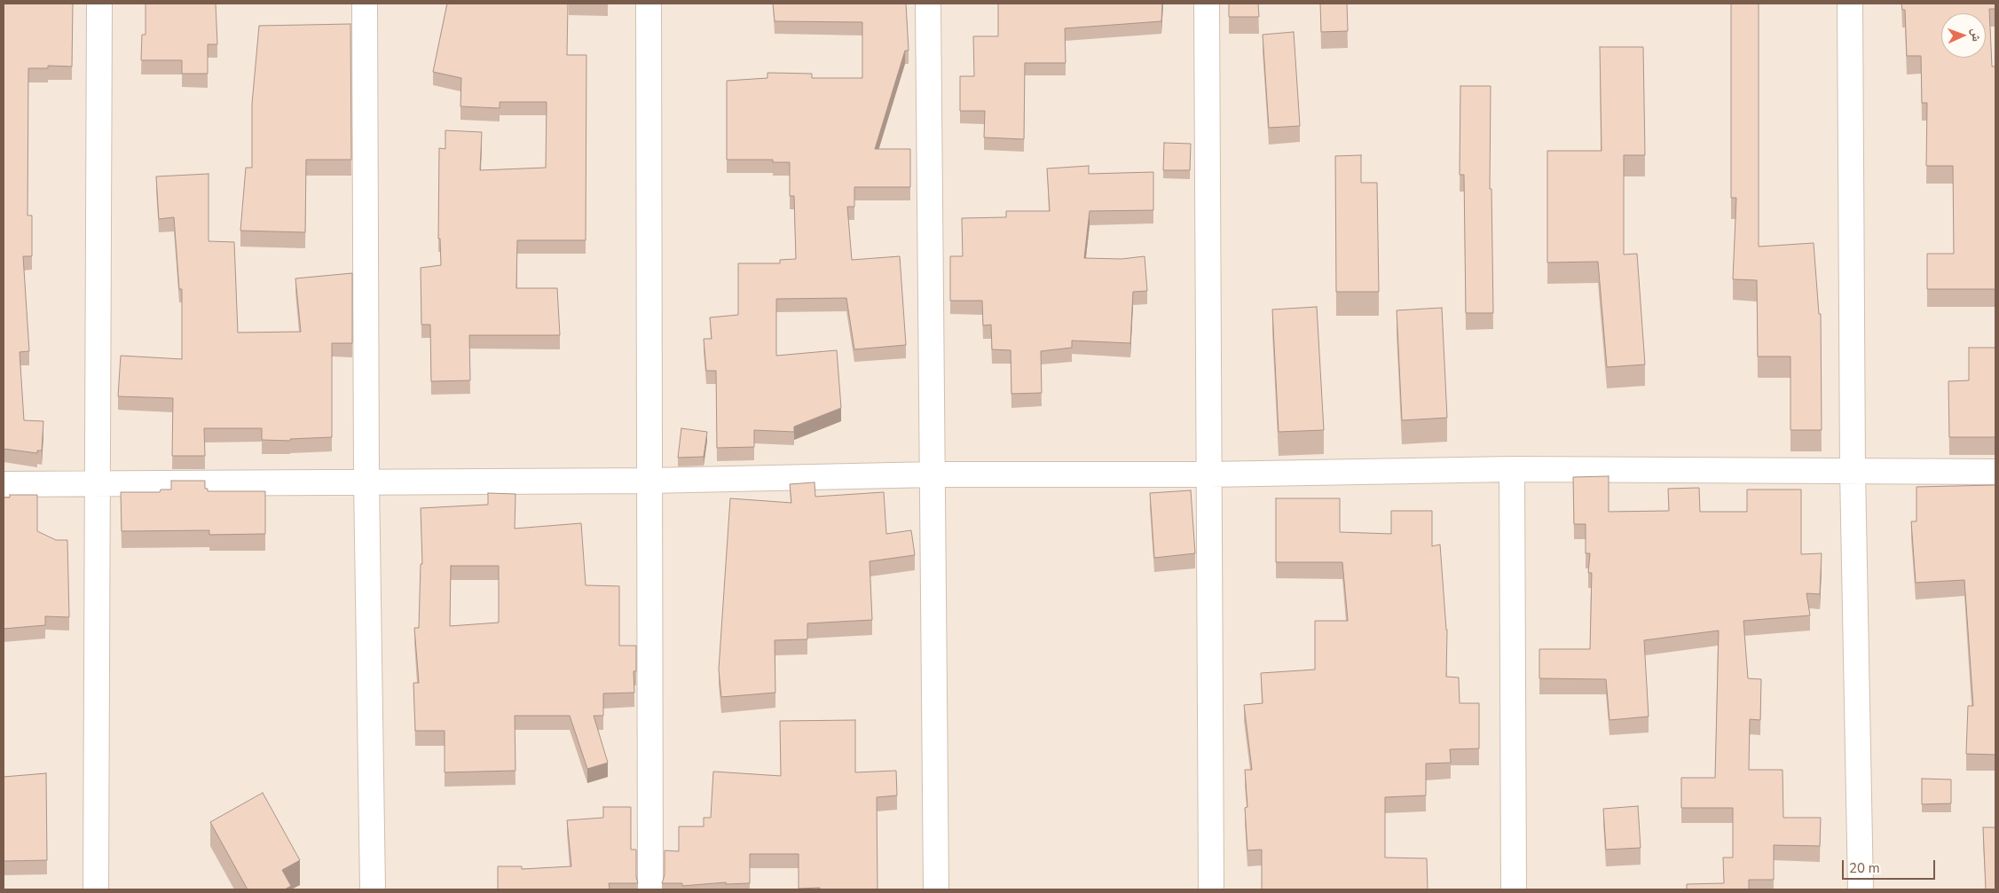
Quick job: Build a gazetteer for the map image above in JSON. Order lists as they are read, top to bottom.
{
  "scale_bar": "20 m",
  "north": "right"
}
